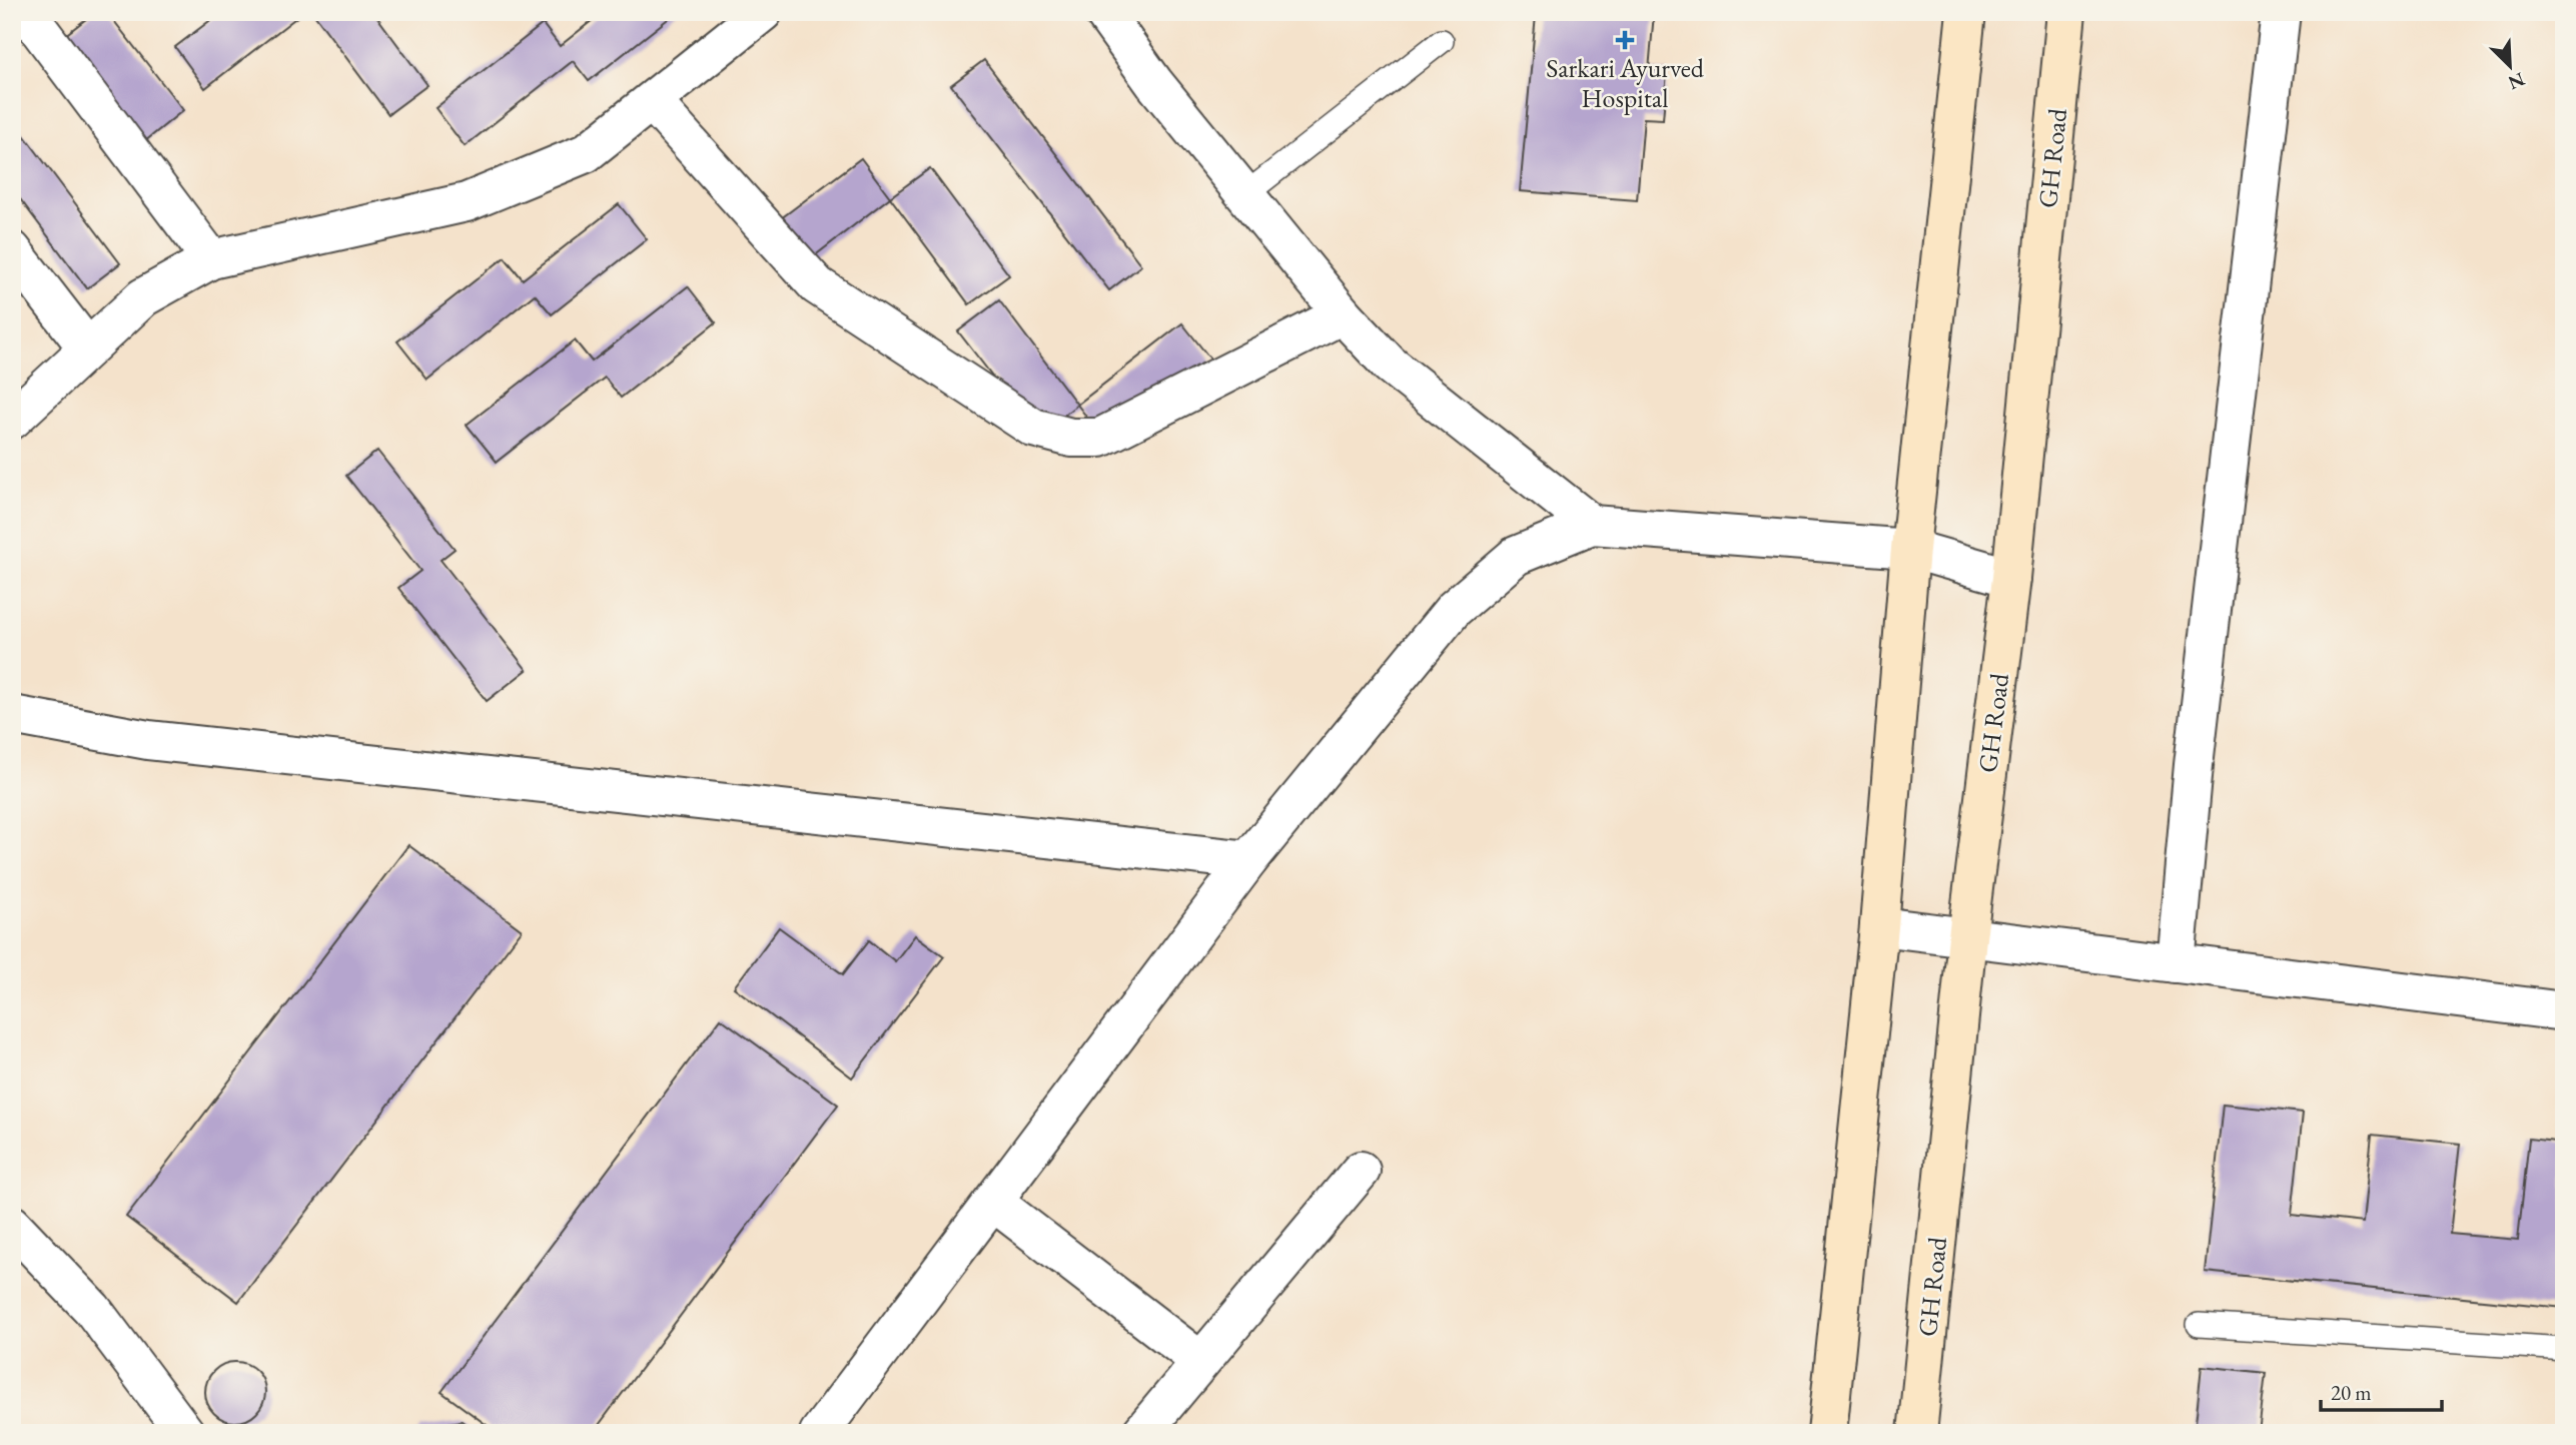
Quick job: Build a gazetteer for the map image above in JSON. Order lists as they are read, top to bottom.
{
  "streets": {
    "main road": ["GH Road"]
  },
  "places": {
    "health": ["Sarkari Ayurved Hospital"]
  },
  "scale_bar": "20 m",
  "north": "bottom right"
}
